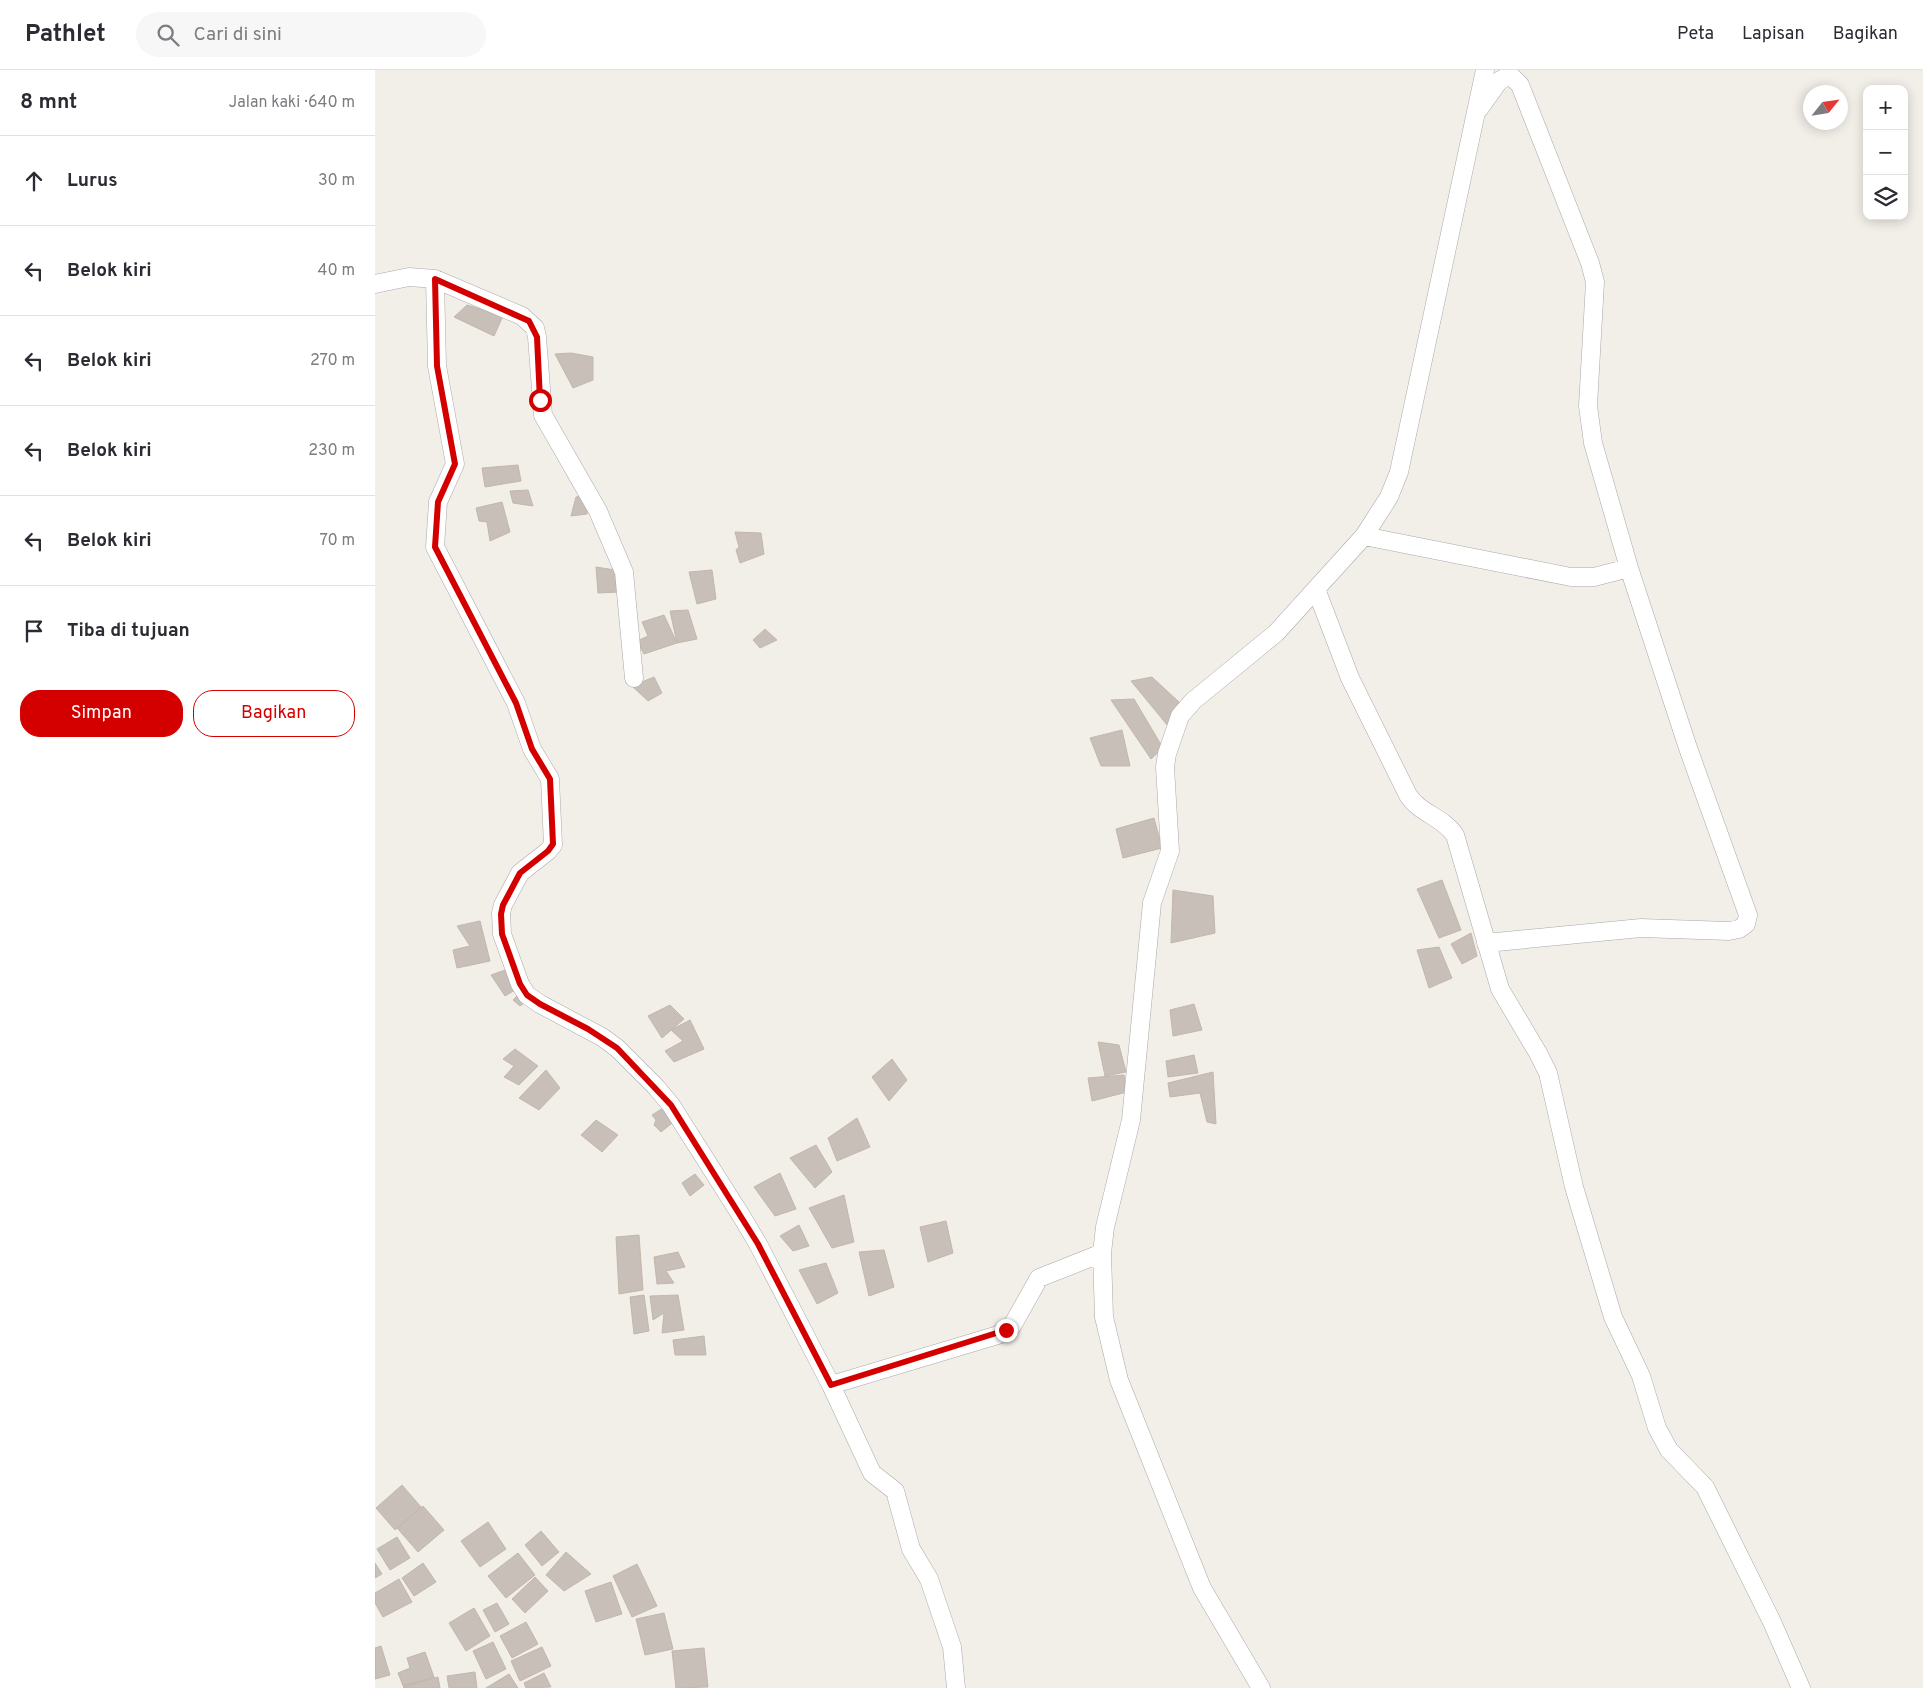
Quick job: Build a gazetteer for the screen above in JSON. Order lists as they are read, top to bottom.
{
  "north": "top right",
  "page": {
    "header": "Pathlet",
    "search": "Cari di sini",
    "nav": ["Peta", "Lapisan", "Bagikan"],
    "heading": ["8 mnt", "Jalan kaki · 640 m"],
    "map_buttons": ["+", "−"],
    "list": [
      ["Lurus", "30 m"],
      ["Belok kiri", "40 m"],
      ["Belok kiri", "270 m"],
      ["Belok kiri", "230 m"],
      ["Belok kiri", "70 m"],
      "Tiba di tujuan"
    ],
    "buttons": ["Simpan", "Bagikan"]
  }
}
